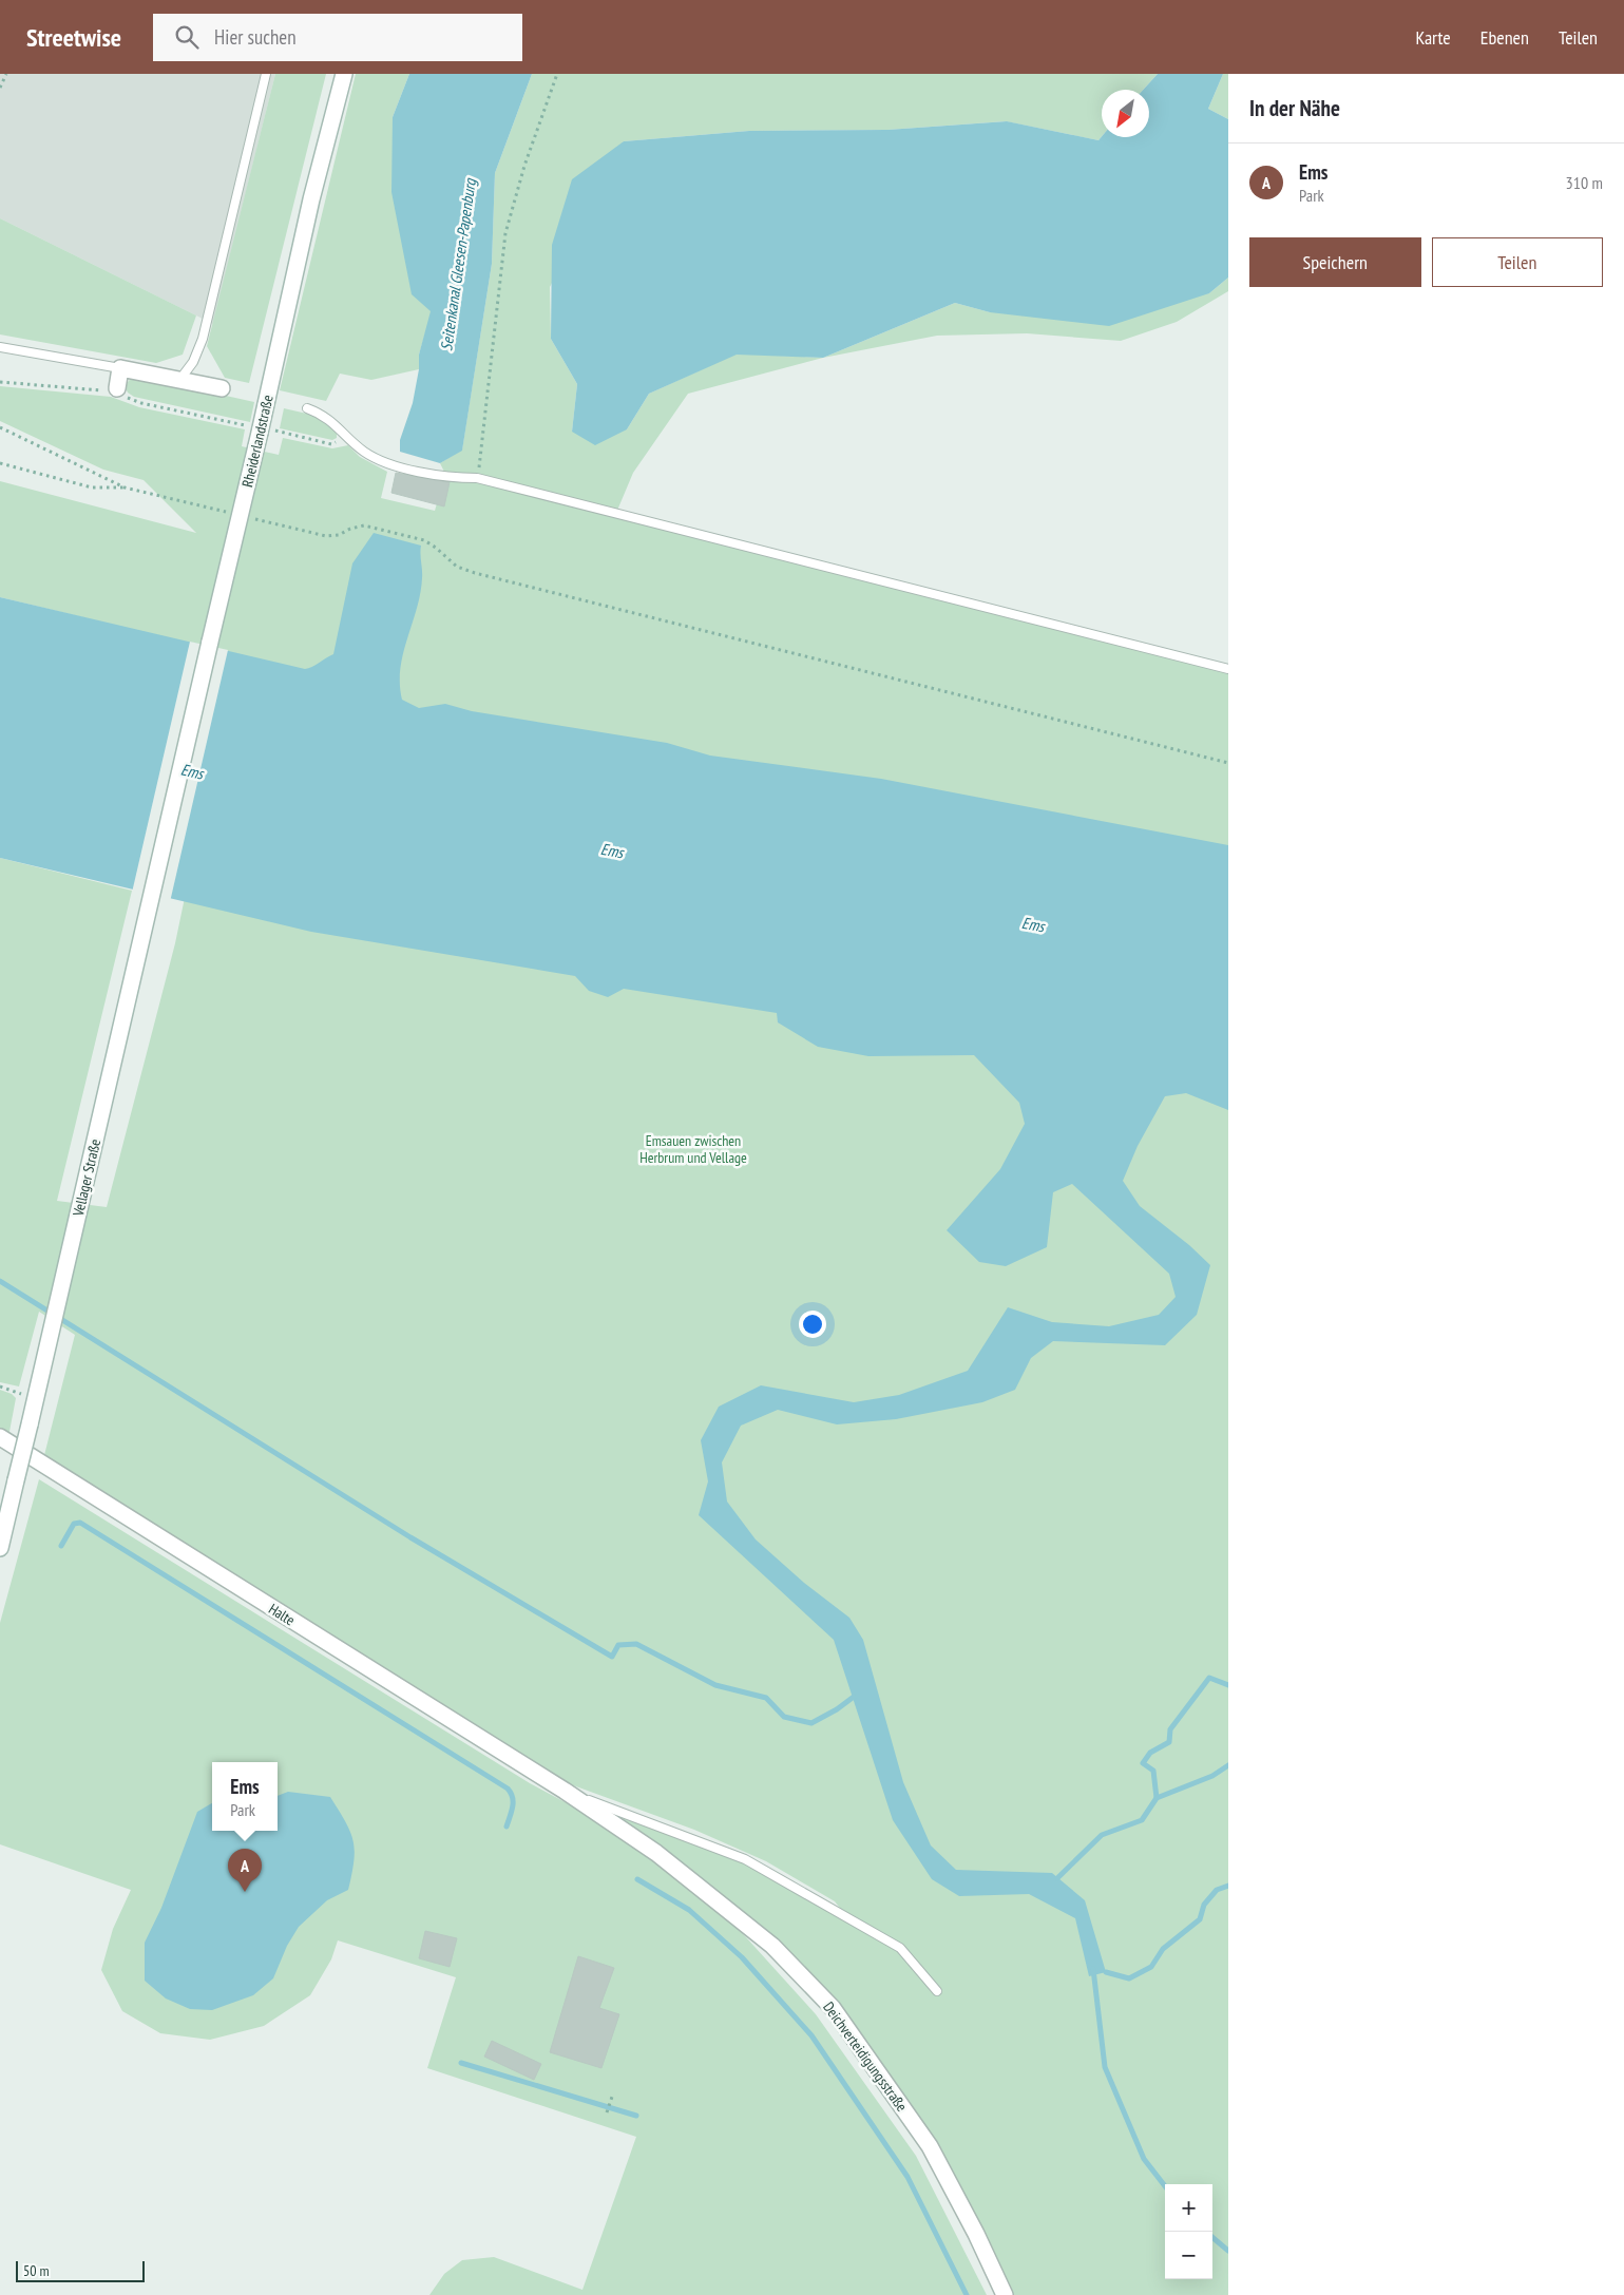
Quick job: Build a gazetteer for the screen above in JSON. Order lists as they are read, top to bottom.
{
  "streets": {
    "main road": [
      "Rheiderlandstraße",
      "Vellager Straße",
      "Halte",
      "Deichverteidigungsstraße"
    ]
  },
  "crossings": [
    ["Rheiderlandstraße", "Vellager Straße"],
    ["Halte", "Deichverteidigungsstraße"]
  ],
  "water": ["Seitenkanal Gleesen-Papenburg", "Ems"],
  "parks": ["Emsauen zwischen Herbrum und Vellage"],
  "scale_bar": "50 m",
  "north": "bottom left",
  "page": {
    "header": "Streetwise",
    "search": "Hier suchen",
    "nav": ["Karte", "Ebenen", "Teilen"],
    "heading": "In der Nähe",
    "list": [
      {
        "mark": "A",
        "name": "Ems",
        "note": "Park",
        "value": "310 m"
      }
    ],
    "buttons": ["Speichern", "Teilen"],
    "popup": ["Ems", "Park"],
    "pins": "A",
    "map_buttons": ["+", "−"],
    "scale": "50 m"
  }
}
